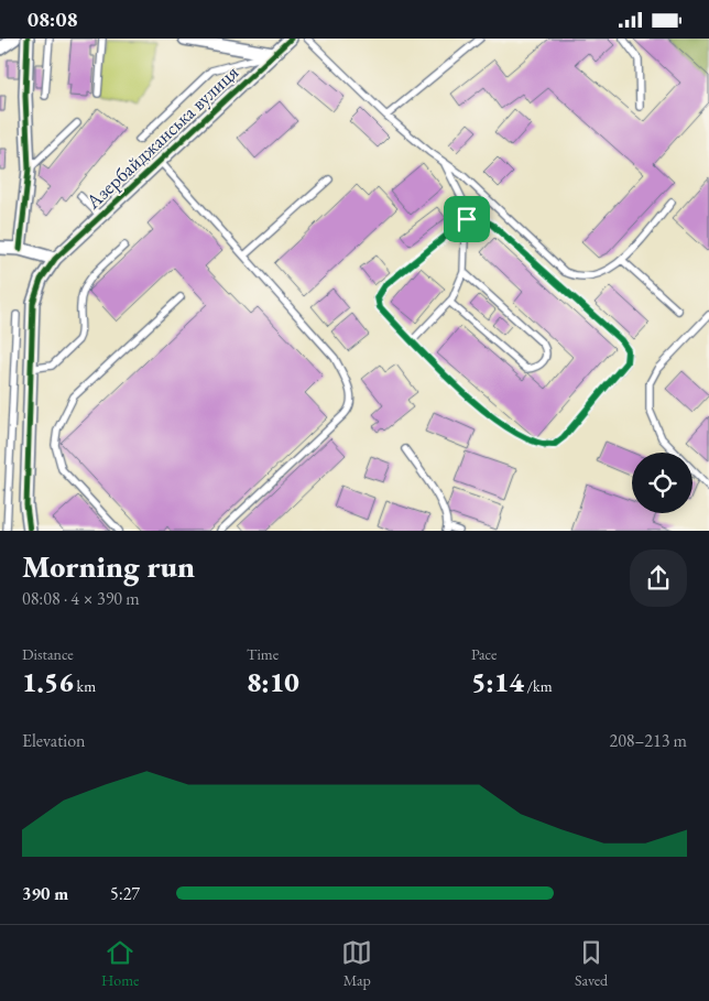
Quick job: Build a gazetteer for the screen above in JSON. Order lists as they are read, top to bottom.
{
  "streets": {
    "street": ["Азербайджанська вулиця"]
  },
  "page": {
    "status": "08:08",
    "heading": ["Morning run", "08:08 · 4 × 390 m"],
    "stats": [
      ["Distance", "1.56 km"],
      ["Time", "8:10"],
      ["Pace", "5:14 /km"]
    ],
    "chart": ["Elevation", "208–213 m"],
    "list": [
      {
        "name": "390 m",
        "note": "5:27"
      }
    ],
    "tabs": ["Home", "Map", "Saved"]
  }
}
